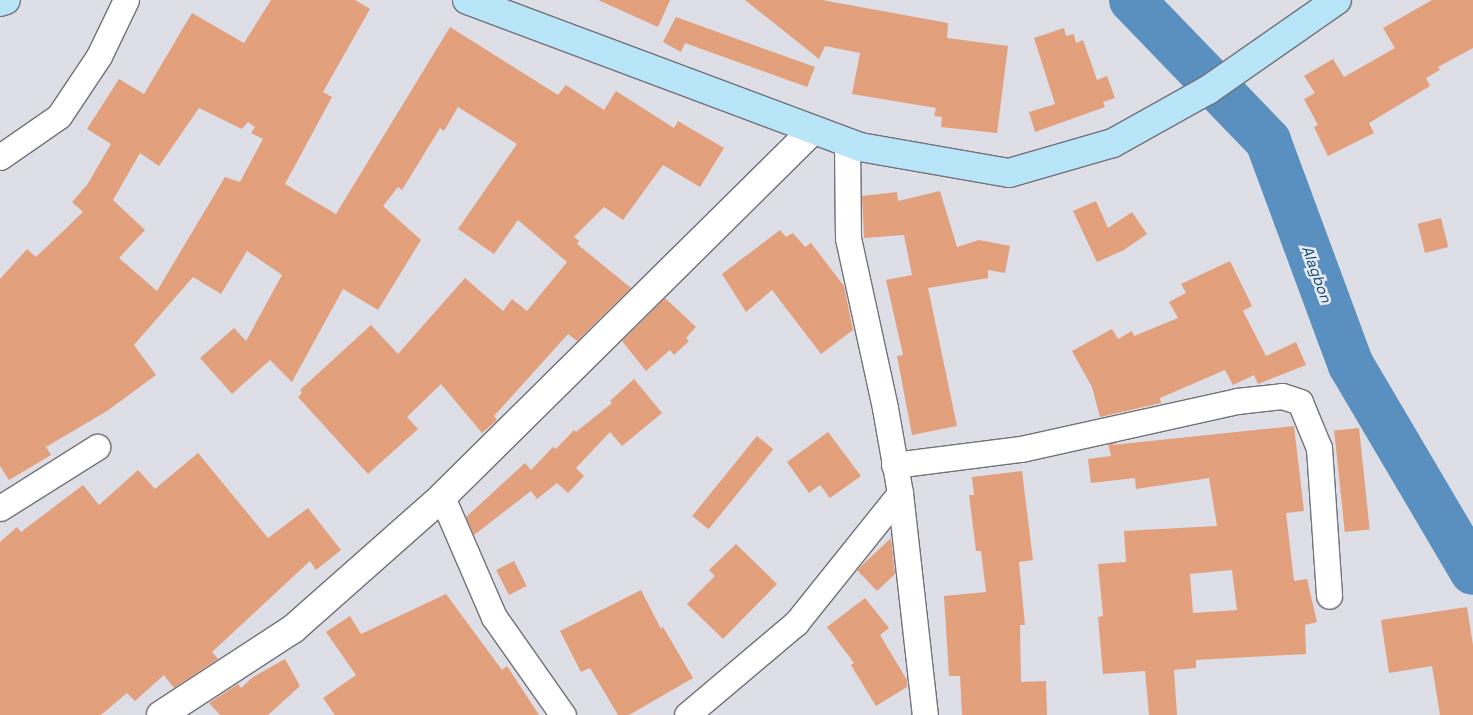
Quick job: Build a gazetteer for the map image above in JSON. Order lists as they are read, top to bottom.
{
  "water": ["Alagbon"]
}
